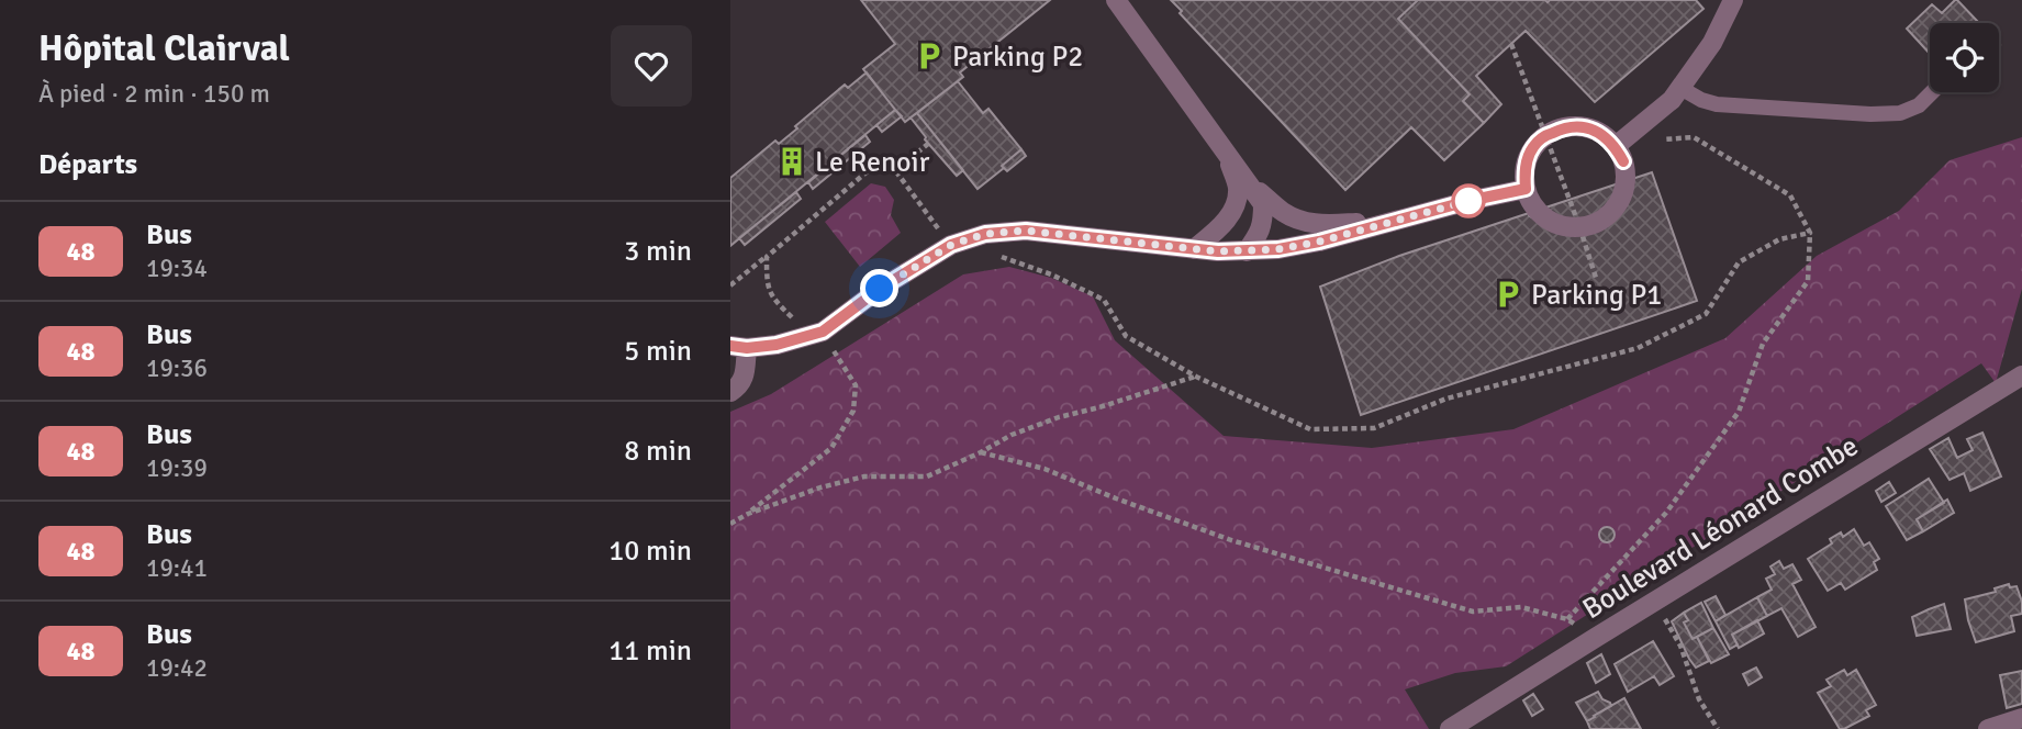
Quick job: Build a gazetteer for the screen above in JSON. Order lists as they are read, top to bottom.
{
  "streets": {
    "street": ["Boulevard Léonard Combe"]
  },
  "places": {
    "parking": ["Parking P2", "Parking P1"],
    "building": ["Le Renoir"]
  },
  "lines": ["bus line 48"],
  "page": {
    "heading": [
      ["Hôpital Clairval", "À pied · 2 min · 150 m"],
      "Départs"
    ],
    "list": [
      {
        "mark": "48",
        "name": "Bus",
        "note": "19:34",
        "value": "3 min"
      },
      {
        "mark": "48",
        "name": "Bus",
        "note": "19:36",
        "value": "5 min"
      },
      {
        "mark": "48",
        "name": "Bus",
        "note": "19:39",
        "value": "8 min"
      },
      {
        "mark": "48",
        "name": "Bus",
        "note": "19:41",
        "value": "10 min"
      },
      {
        "mark": "48",
        "name": "Bus",
        "note": "19:42",
        "value": "11 min"
      }
    ]
  }
}
